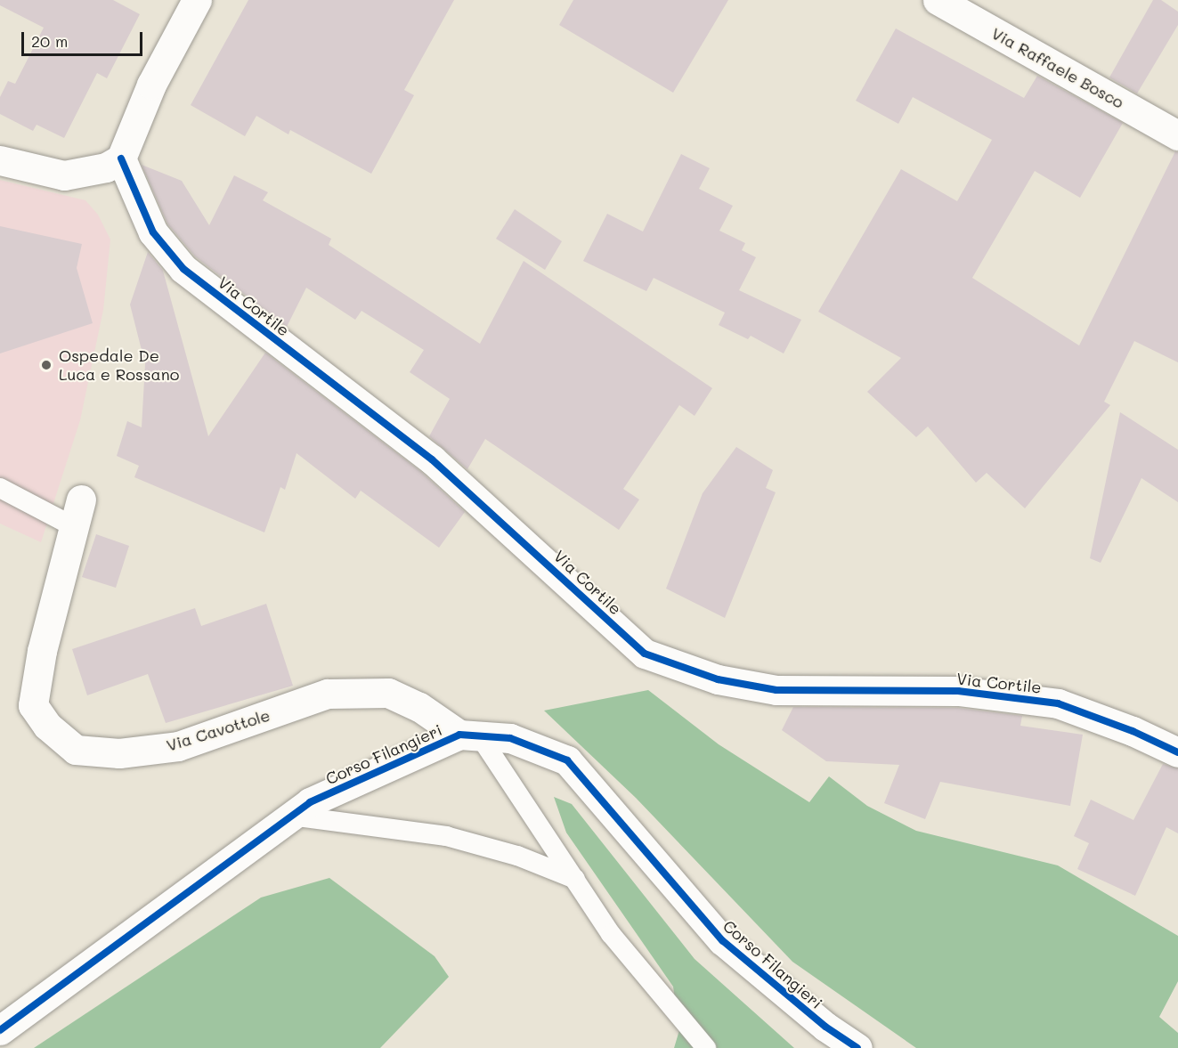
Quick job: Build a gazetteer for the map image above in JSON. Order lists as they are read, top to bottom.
{
  "streets": {
    "street": [
      "Via Raffaele Bosco",
      "Via Cortile",
      "Via Cavottole",
      "Corso Filangieri"
    ]
  },
  "crossings": [
    ["Via Cavottole", "Corso Filangieri"]
  ],
  "places": ["Ospedale De Luca e Rossano"],
  "scale_bar": "20 m"
}
